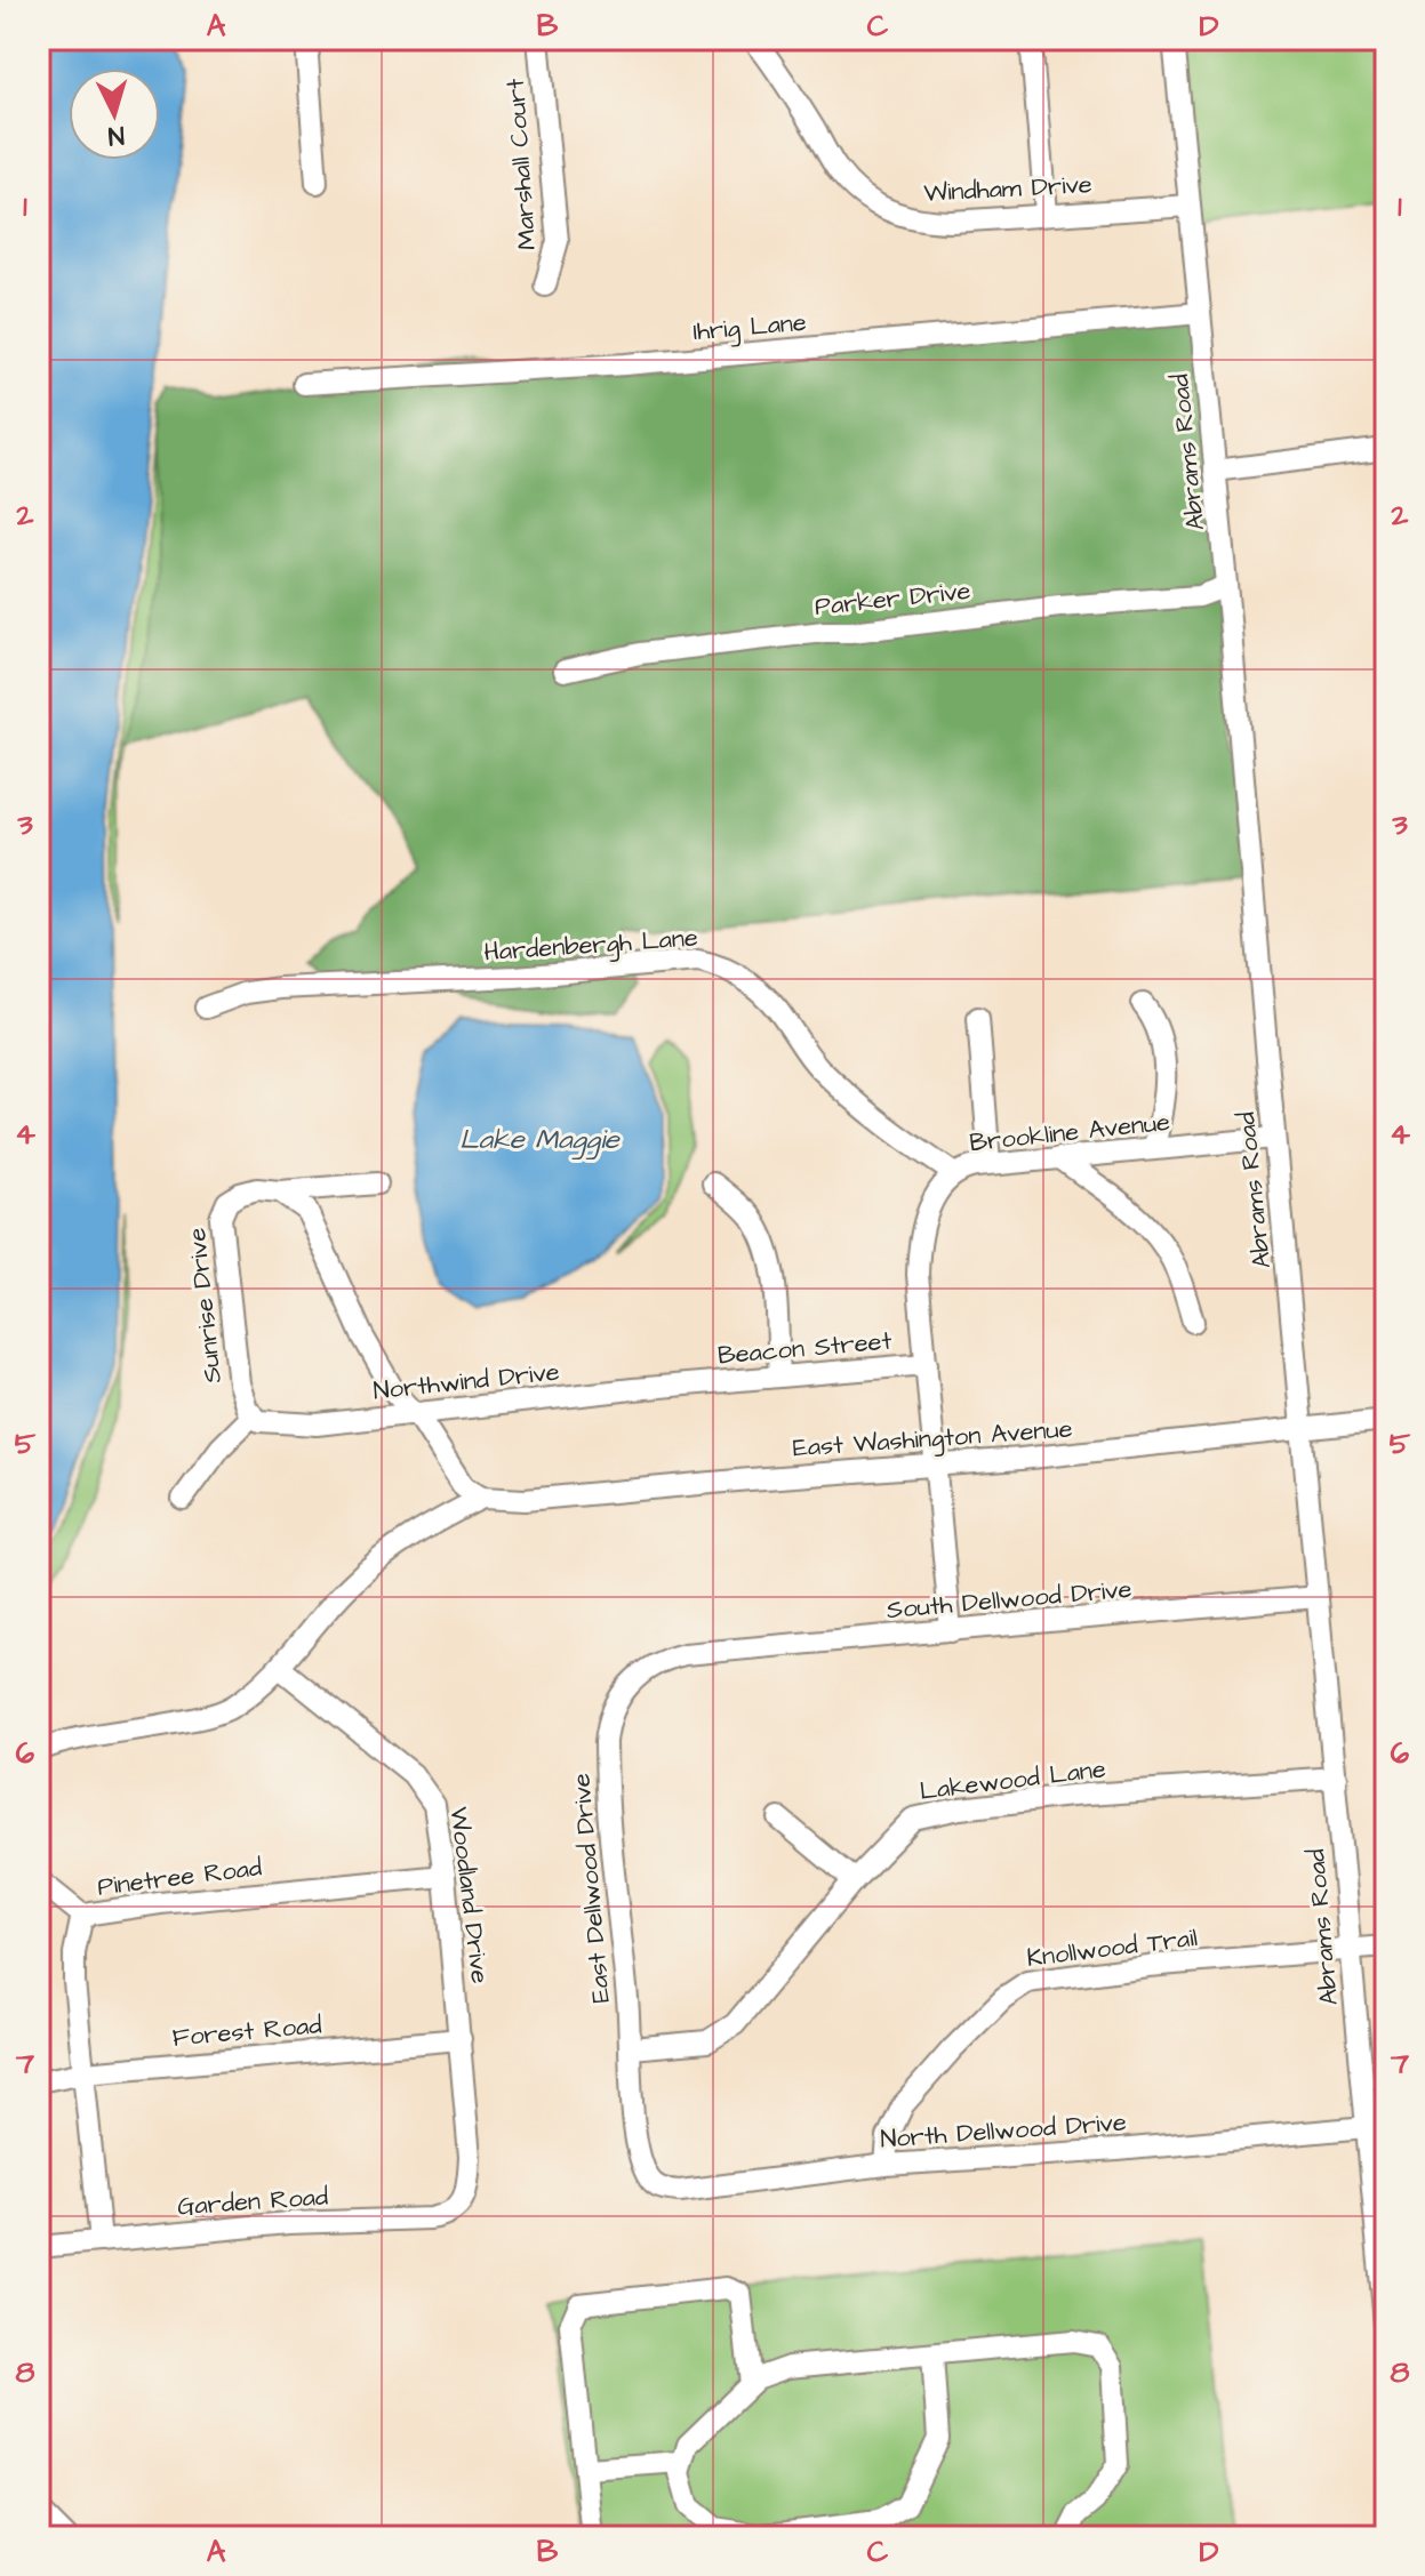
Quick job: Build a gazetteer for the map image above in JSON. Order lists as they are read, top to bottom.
{
  "streets": {
    "street": [
      "Marshall Court",
      "Windham Drive",
      "Ihrig Lane",
      "Abrams Road",
      "Parker Drive",
      "Hardenbergh Lane",
      "Brookline Avenue",
      "Sunrise Drive",
      "Beacon Street",
      "Northwind Drive",
      "East Washington Avenue",
      "South Dellwood Drive",
      "Lakewood Lane",
      "Pinetree Road",
      "East Dellwood Drive",
      "Woodland Drive",
      "Knollwood Trail",
      "Forest Road",
      "North Dellwood Drive",
      "Garden Road"
    ]
  },
  "crossings": [
    ["Windham Drive", "Abrams Road"],
    ["Ihrig Lane", "Abrams Road"],
    ["Abrams Road", "Parker Drive"],
    ["Abrams Road", "Brookline Avenue"],
    ["Abrams Road", "East Washington Avenue"],
    ["Abrams Road", "South Dellwood Drive"],
    ["Abrams Road", "Lakewood Lane"],
    ["Abrams Road", "Knollwood Trail"],
    ["Abrams Road", "North Dellwood Drive"],
    ["Hardenbergh Lane", "Brookline Avenue"],
    ["Brookline Avenue", "Beacon Street"],
    ["Brookline Avenue", "East Washington Avenue"],
    ["Brookline Avenue", "South Dellwood Drive"],
    ["Sunrise Drive", "Northwind Drive"],
    ["Beacon Street", "Northwind Drive"],
    ["South Dellwood Drive", "East Dellwood Drive"],
    ["Lakewood Lane", "East Dellwood Drive"],
    ["Pinetree Road", "Woodland Drive"],
    ["Pinetree Road", "Forest Road"],
    ["Pinetree Road", "Garden Road"],
    ["East Dellwood Drive", "North Dellwood Drive"],
    ["Woodland Drive", "Forest Road"],
    ["Woodland Drive", "Garden Road"],
    ["Knollwood Trail", "North Dellwood Drive"]
  ],
  "water": ["Lake Maggie"],
  "north": "bottom",
  "grid": {
    "columns": [
      "A",
      "B",
      "C",
      "D"
    ],
    "rows": [
      "1",
      "2",
      "3",
      "4",
      "5",
      "6",
      "7",
      "8"
    ]
  }
}
